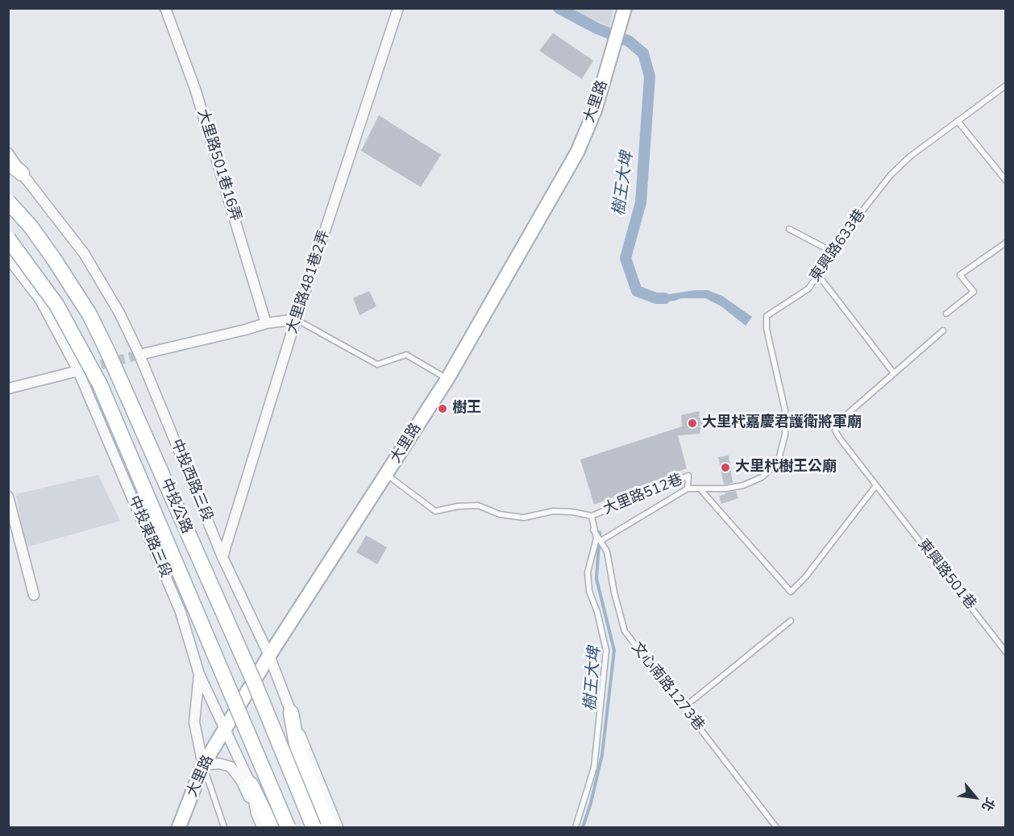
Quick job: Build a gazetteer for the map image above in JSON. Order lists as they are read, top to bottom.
{
  "streets": {
    "main road": ["中投公路"],
    "street": [
      "大里路",
      "大里路501巷16弄",
      "大里路481巷2弄",
      "中投西路三段",
      "中投東路三段"
    ],
    "lane": [
      "東興路633巷",
      "大里路512巷",
      "東興路501巷",
      "文心南路1273巷"
    ]
  },
  "crossings": [
    ["大里路", "中投西路三段"],
    ["大里路", "大里路512巷"],
    ["大里路", "中投東路三段"],
    ["東興路633巷", "大里路512巷"],
    ["大里路481巷2弄", "中投西路三段"],
    ["大里路512巷", "東興路501巷"],
    ["大里路512巷", "文心南路1273巷"]
  ],
  "water": ["樹王大埤"],
  "places": ["樹王", "大里杙嘉慶君護衛將軍廟", "大里杙樹王公廟"],
  "north": "bottom right"
}
